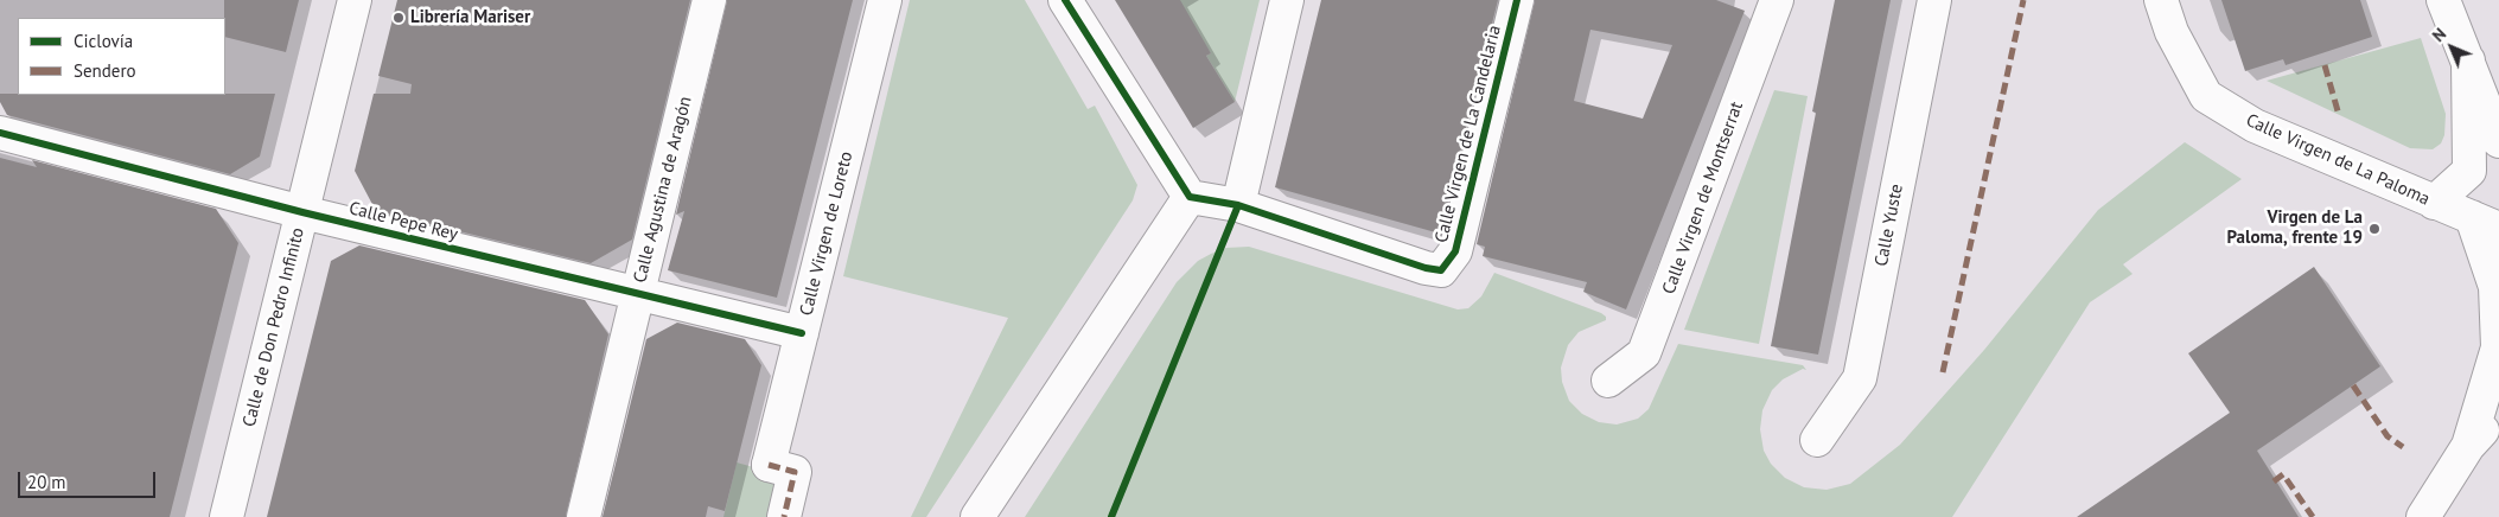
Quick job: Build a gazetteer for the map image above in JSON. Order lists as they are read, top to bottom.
{
  "streets": {
    "street": [
      "Calle Virgen de La Candelaria",
      "Calle Virgen de La Paloma",
      "Calle Agustina de Aragón",
      "Calle Virgen de Montserrat",
      "Calle Pepe Rey",
      "Calle Yuste",
      "Calle Virgen de Loreto",
      "Calle de Don Pedro Infinito"
    ]
  },
  "crossings": [
    ["Calle Agustina de Aragón", "Calle Pepe Rey"],
    ["Calle Pepe Rey", "Calle Virgen de Loreto"],
    ["Calle Pepe Rey", "Calle de Don Pedro Infinito"]
  ],
  "places": ["Librería Mariser", "Virgen de La Paloma, frente 19"],
  "legend": ["Ciclovía", "Sendero"],
  "scale_bar": "20 m",
  "north": "top left"
}
